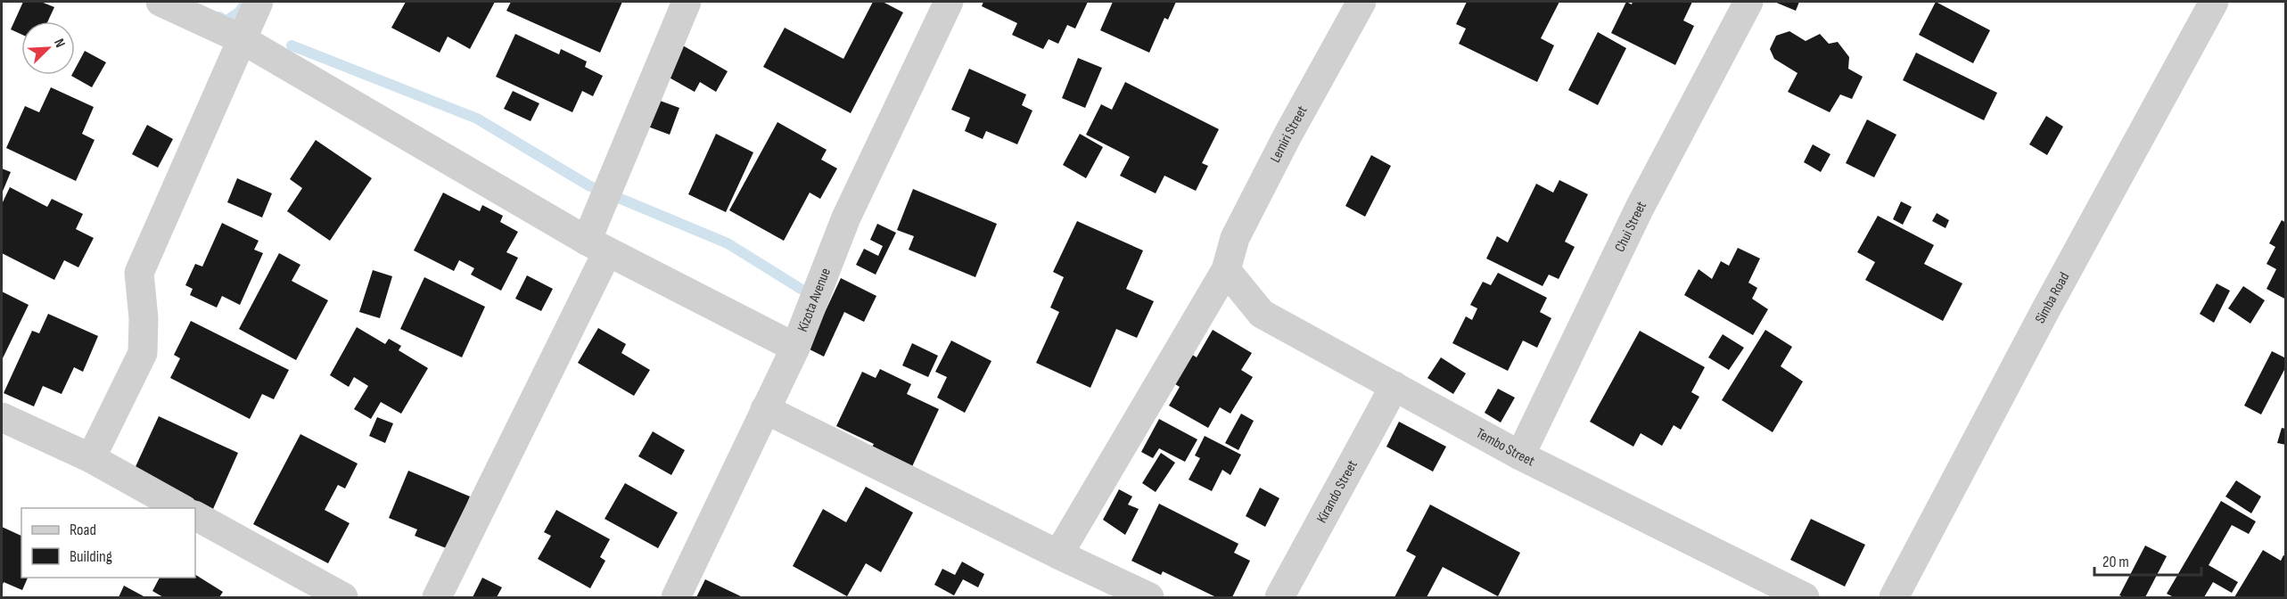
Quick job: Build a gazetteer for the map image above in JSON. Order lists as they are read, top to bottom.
{
  "streets": {
    "street": [
      "Lemiri Street",
      "Chui Street",
      "Simba Road",
      "Kizota Avenue",
      "Tembo Street",
      "Kirando Street"
    ]
  },
  "crossings": [
    ["Lemiri Street", "Tembo Street"],
    ["Chui Street", "Tembo Street"],
    ["Tembo Street", "Kirando Street"]
  ],
  "legend": ["Road", "Building"],
  "scale_bar": "20 m",
  "north": "top right"
}
